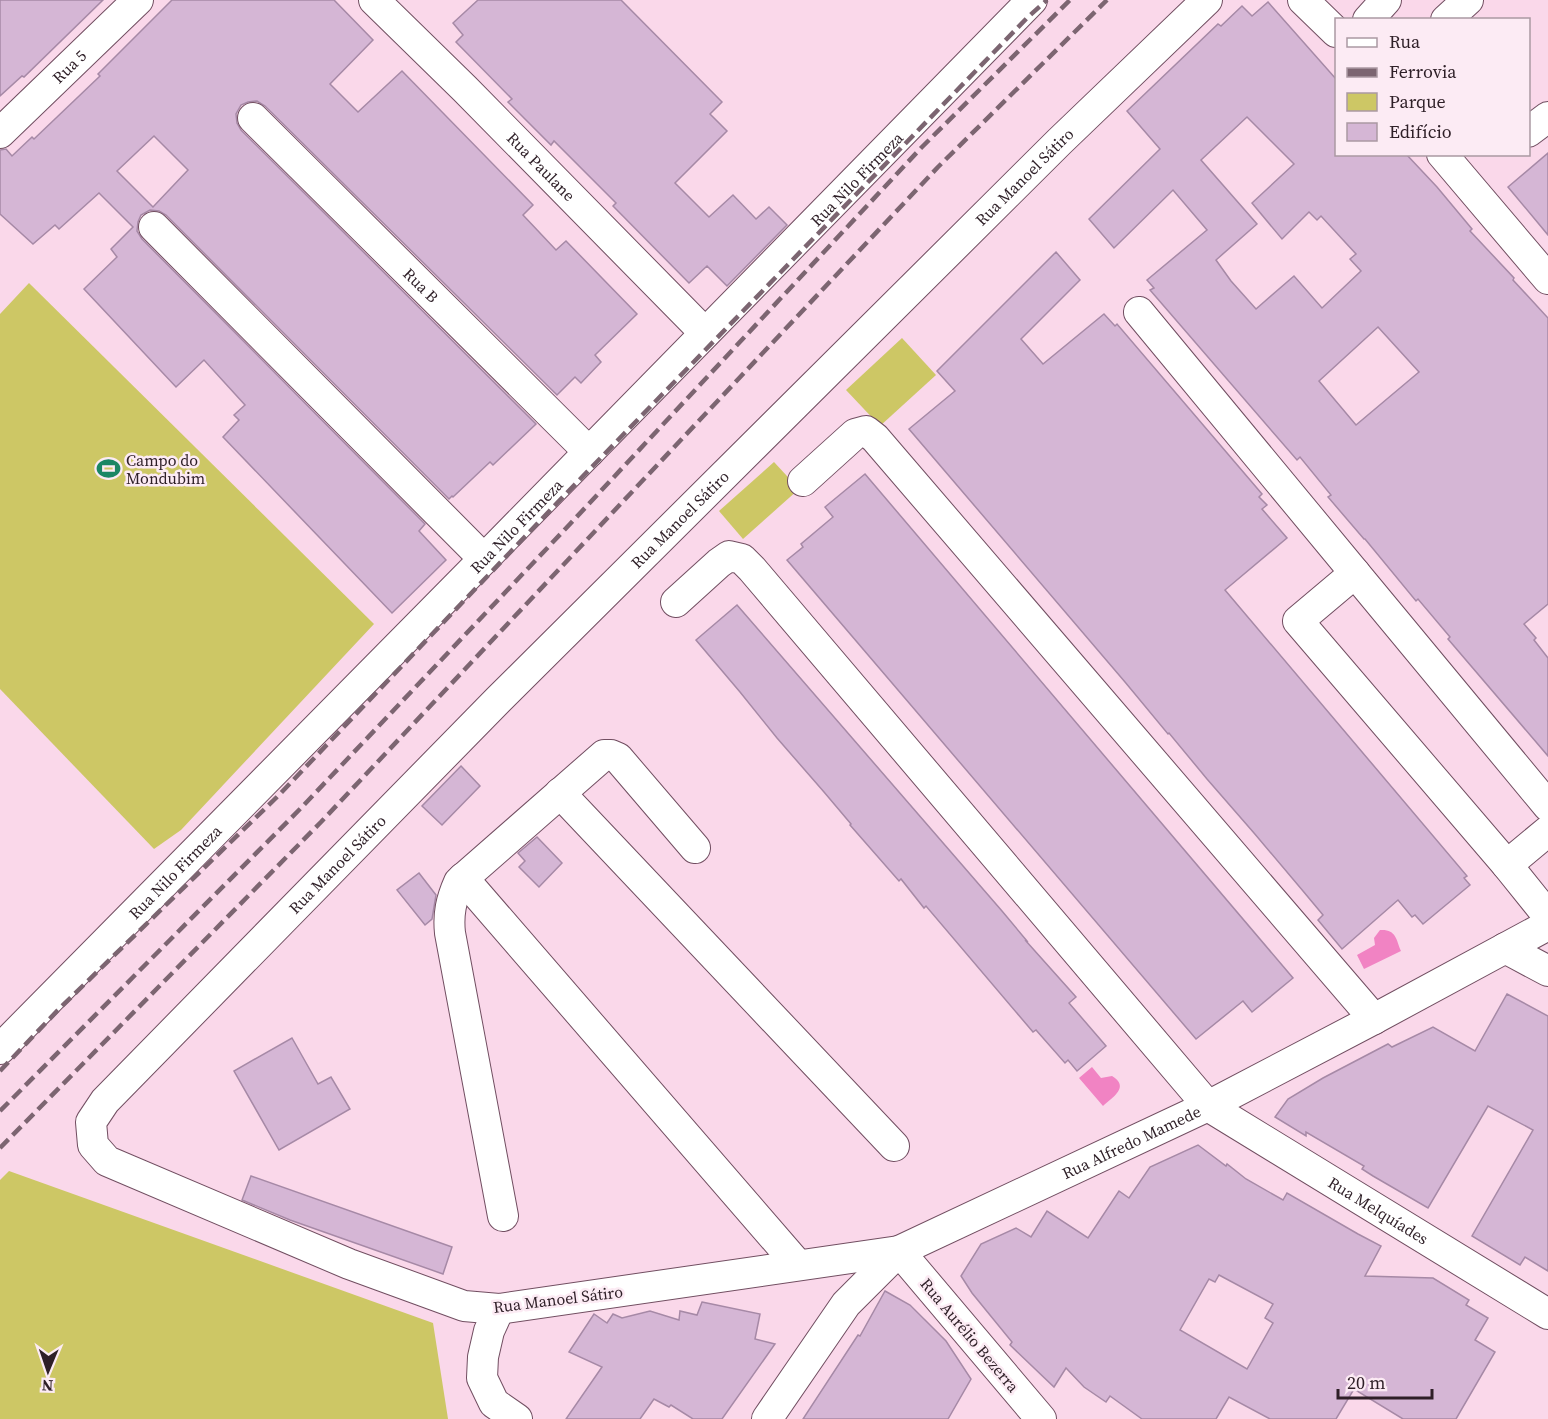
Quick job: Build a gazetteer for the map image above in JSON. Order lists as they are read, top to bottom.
{
  "streets": {
    "street": [
      "Rua 5",
      "Rua Paulane",
      "Rua Manoel Sátiro",
      "Rua Nilo Firmeza",
      "Rua B",
      "Rua Alfredo Mamede",
      "Rua Melquíades",
      "Rua Aurélio Bezerra"
    ]
  },
  "crossings": [
    ["Rua Paulane", "Rua Nilo Firmeza"],
    ["Rua Manoel Sátiro", "Rua Alfredo Mamede"],
    ["Rua Manoel Sátiro", "Rua Aurélio Bezerra"],
    ["Rua Nilo Firmeza", "Rua B"],
    ["Rua Alfredo Mamede", "Rua Melquíades"],
    ["Rua Alfredo Mamede", "Rua Aurélio Bezerra"]
  ],
  "places": {
    "sports": ["Campo do Mondubim"]
  },
  "legend": [
    "Rua",
    "Ferrovia",
    "Parque",
    "Edifício"
  ],
  "scale_bar": "20 m",
  "north": "bottom"
}
